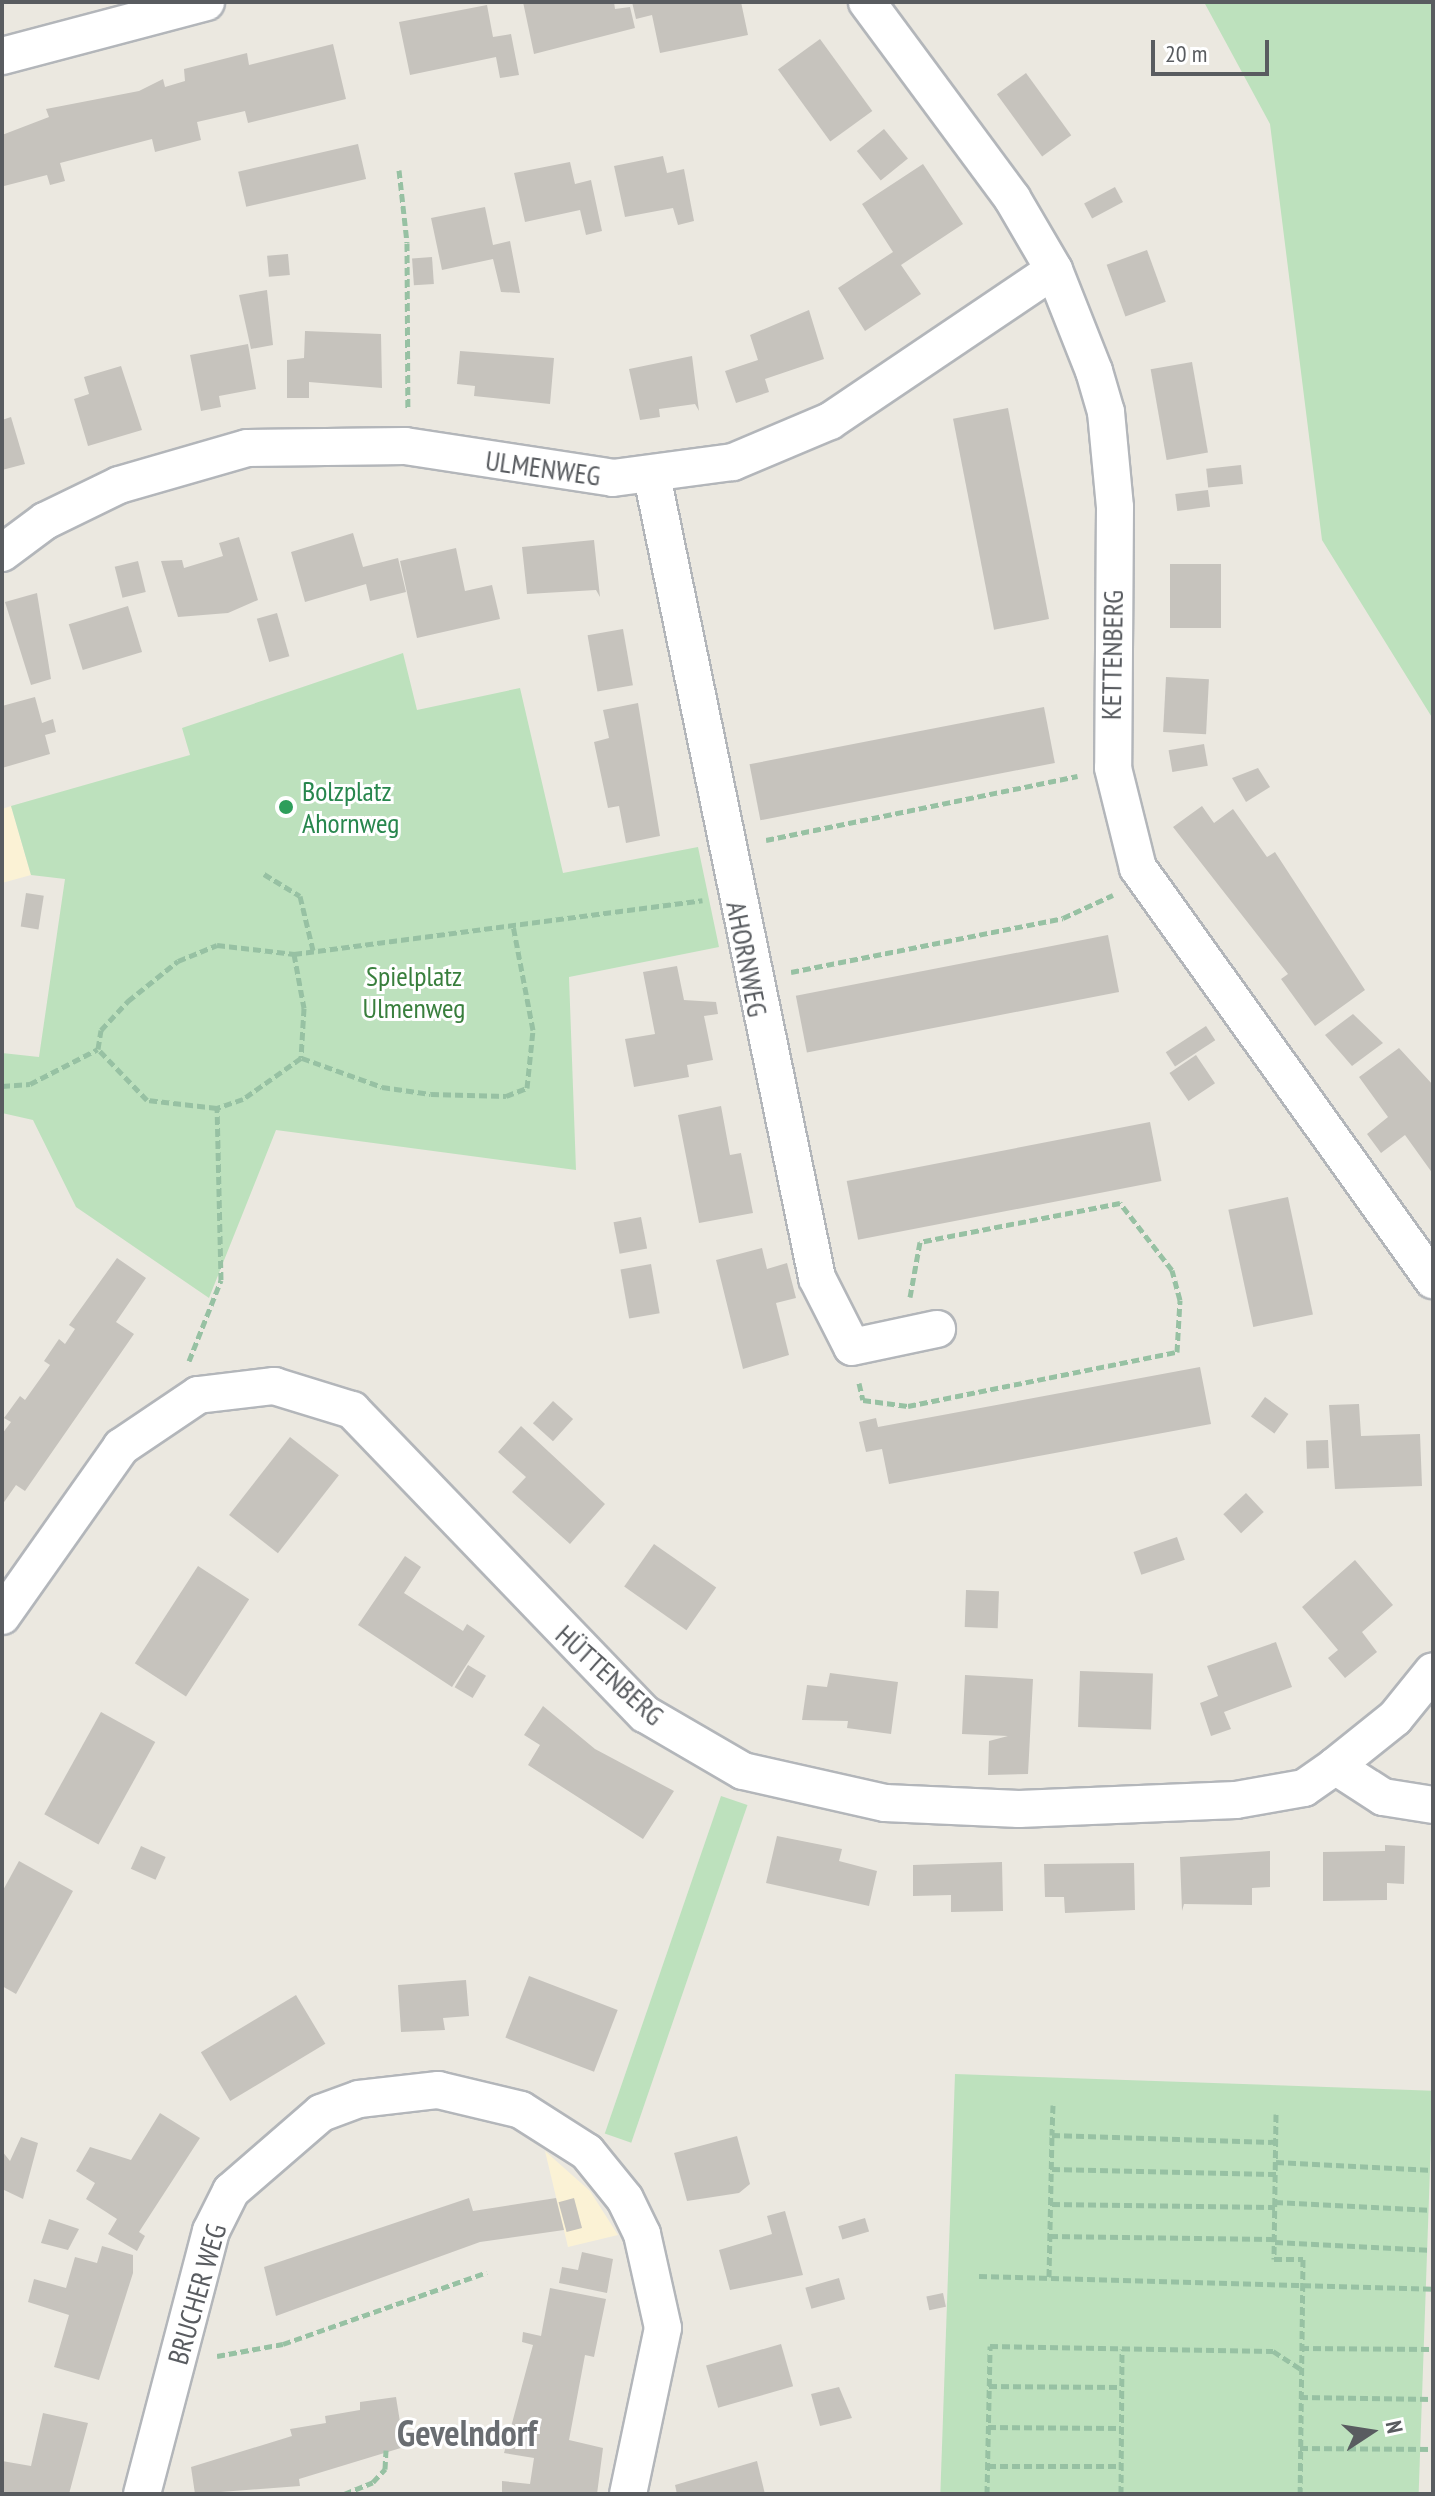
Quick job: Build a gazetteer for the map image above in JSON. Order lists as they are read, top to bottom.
{
  "streets": {
    "street": [
      "ULMENWEG",
      "KETTENBERG",
      "AHORNWEG",
      "HÜTTENBERG",
      "BRUCHER WEG"
    ]
  },
  "crossings": [
    ["ULMENWEG", "KETTENBERG"],
    ["ULMENWEG", "AHORNWEG"]
  ],
  "districts": ["Gevelndorf"],
  "parks": ["Spielplatz Ulmenweg"],
  "places": ["Bolzplatz Ahornweg"],
  "scale_bar": "20 m",
  "north": "right"
}
